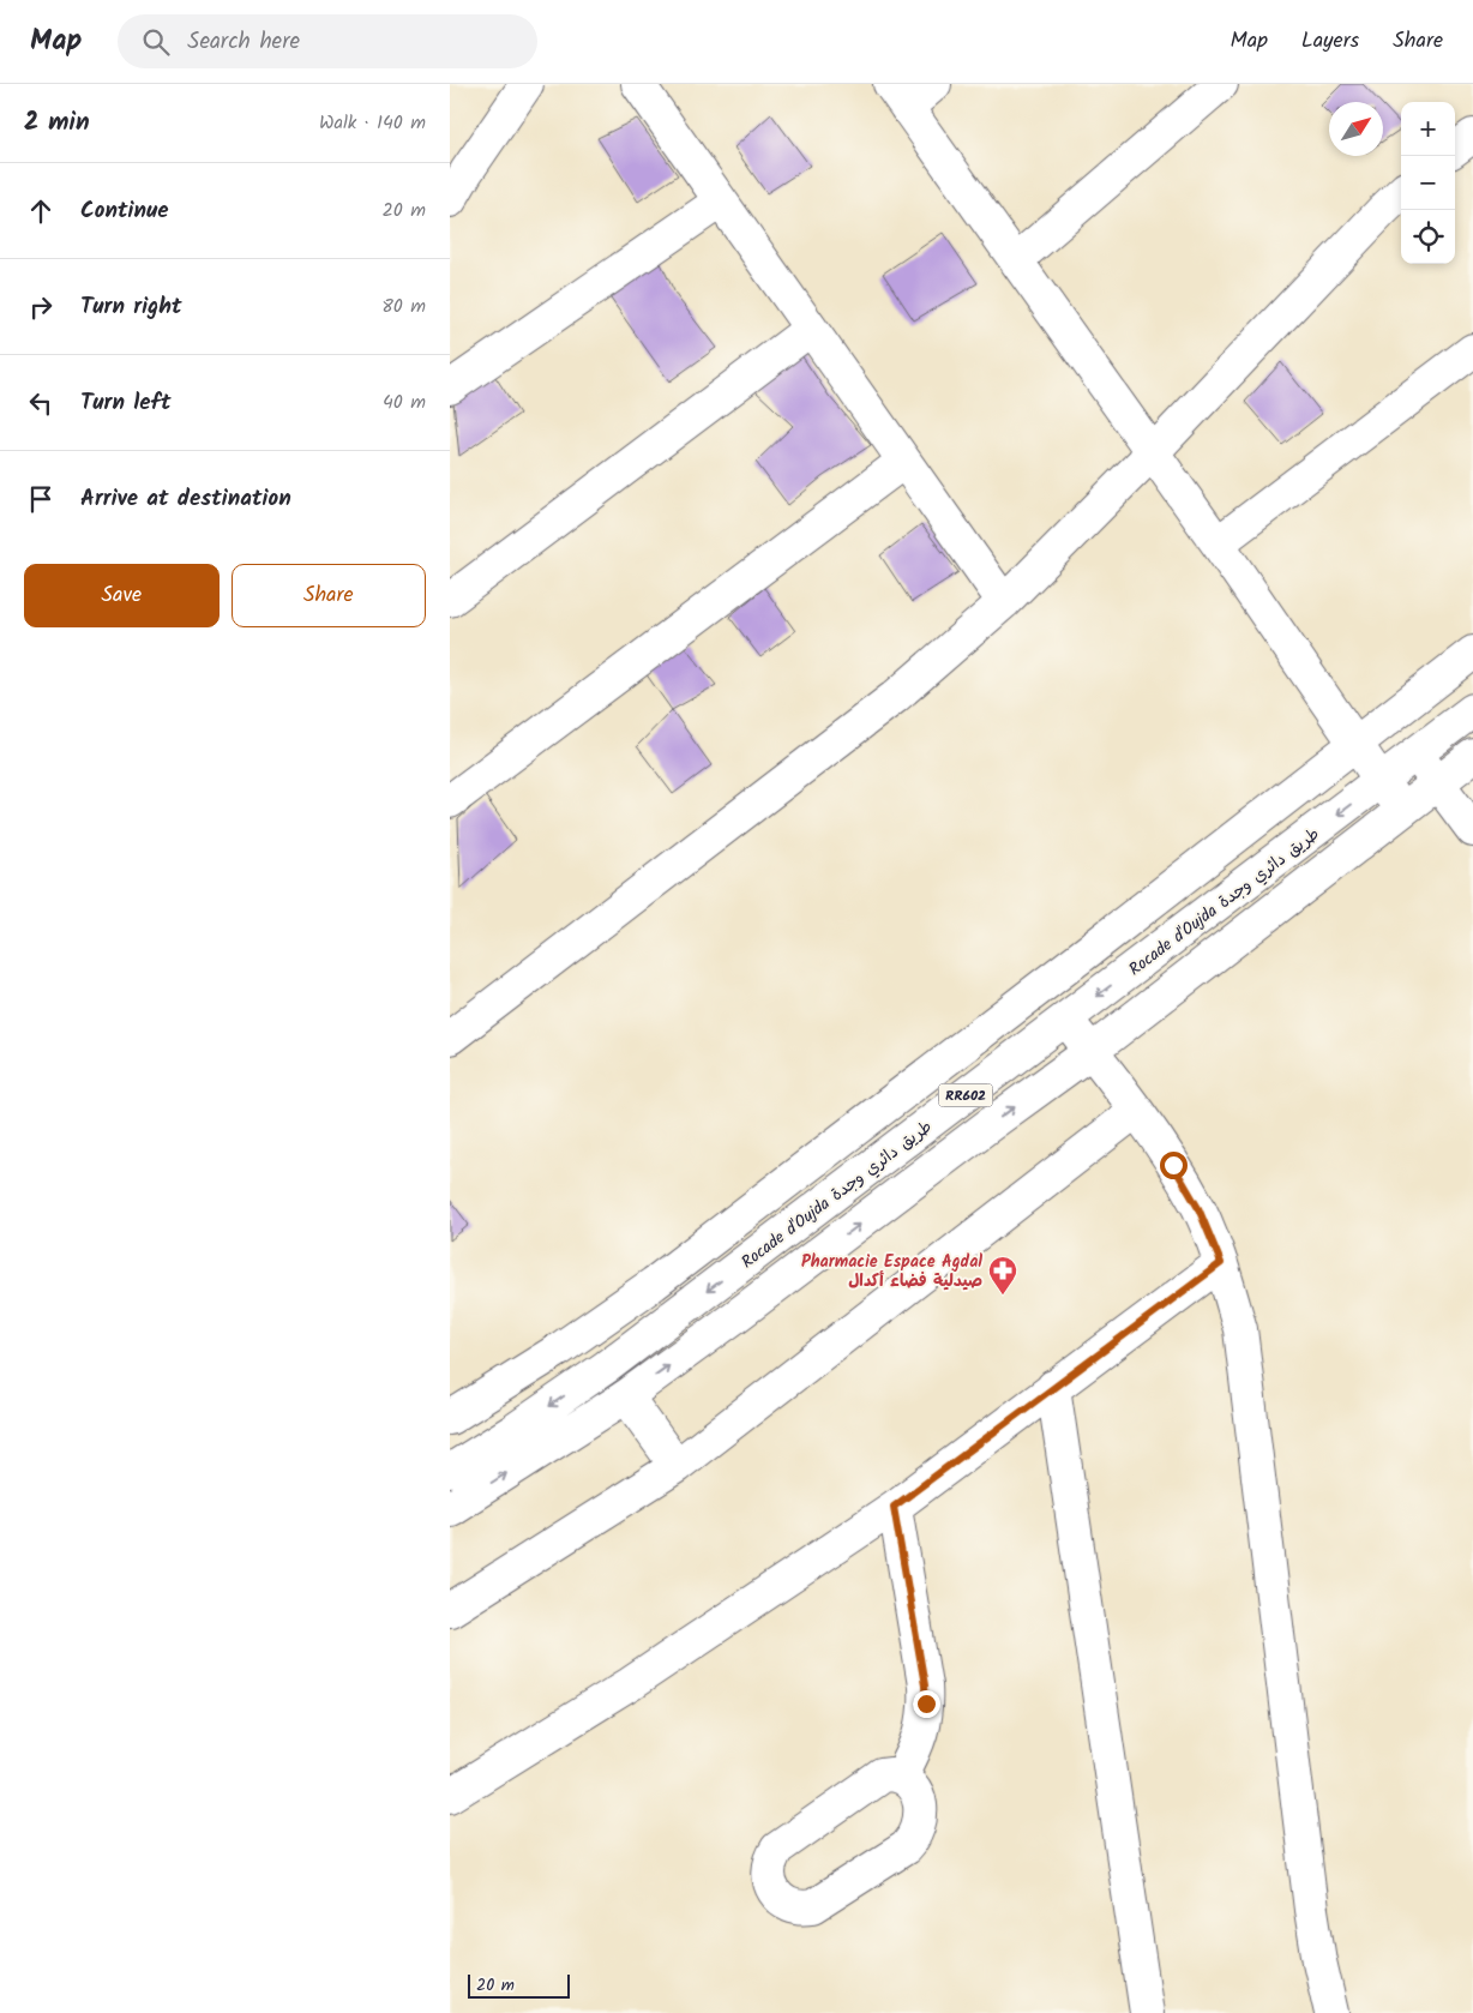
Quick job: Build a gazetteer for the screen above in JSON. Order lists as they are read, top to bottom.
{
  "streets": {
    "main road": ["Rocade d'Oujda طريق دائري وجدة", "RR602"]
  },
  "places": {
    "pharmacy": ["Pharmacie Espace Agdal صيدلية فضاء أكدال"]
  },
  "scale_bar": "20 m",
  "north": "top right",
  "page": {
    "header": "Map",
    "search": "Search here",
    "nav": ["Map", "Layers", "Share"],
    "heading": ["2 min", "Walk · 140 m"],
    "map_buttons": ["+", "−"],
    "list": [
      ["Continue", "20 m"],
      ["Turn right", "80 m"],
      ["Turn left", "40 m"],
      "Arrive at destination"
    ],
    "buttons": ["Save", "Share"],
    "scale": "20 m"
  }
}
